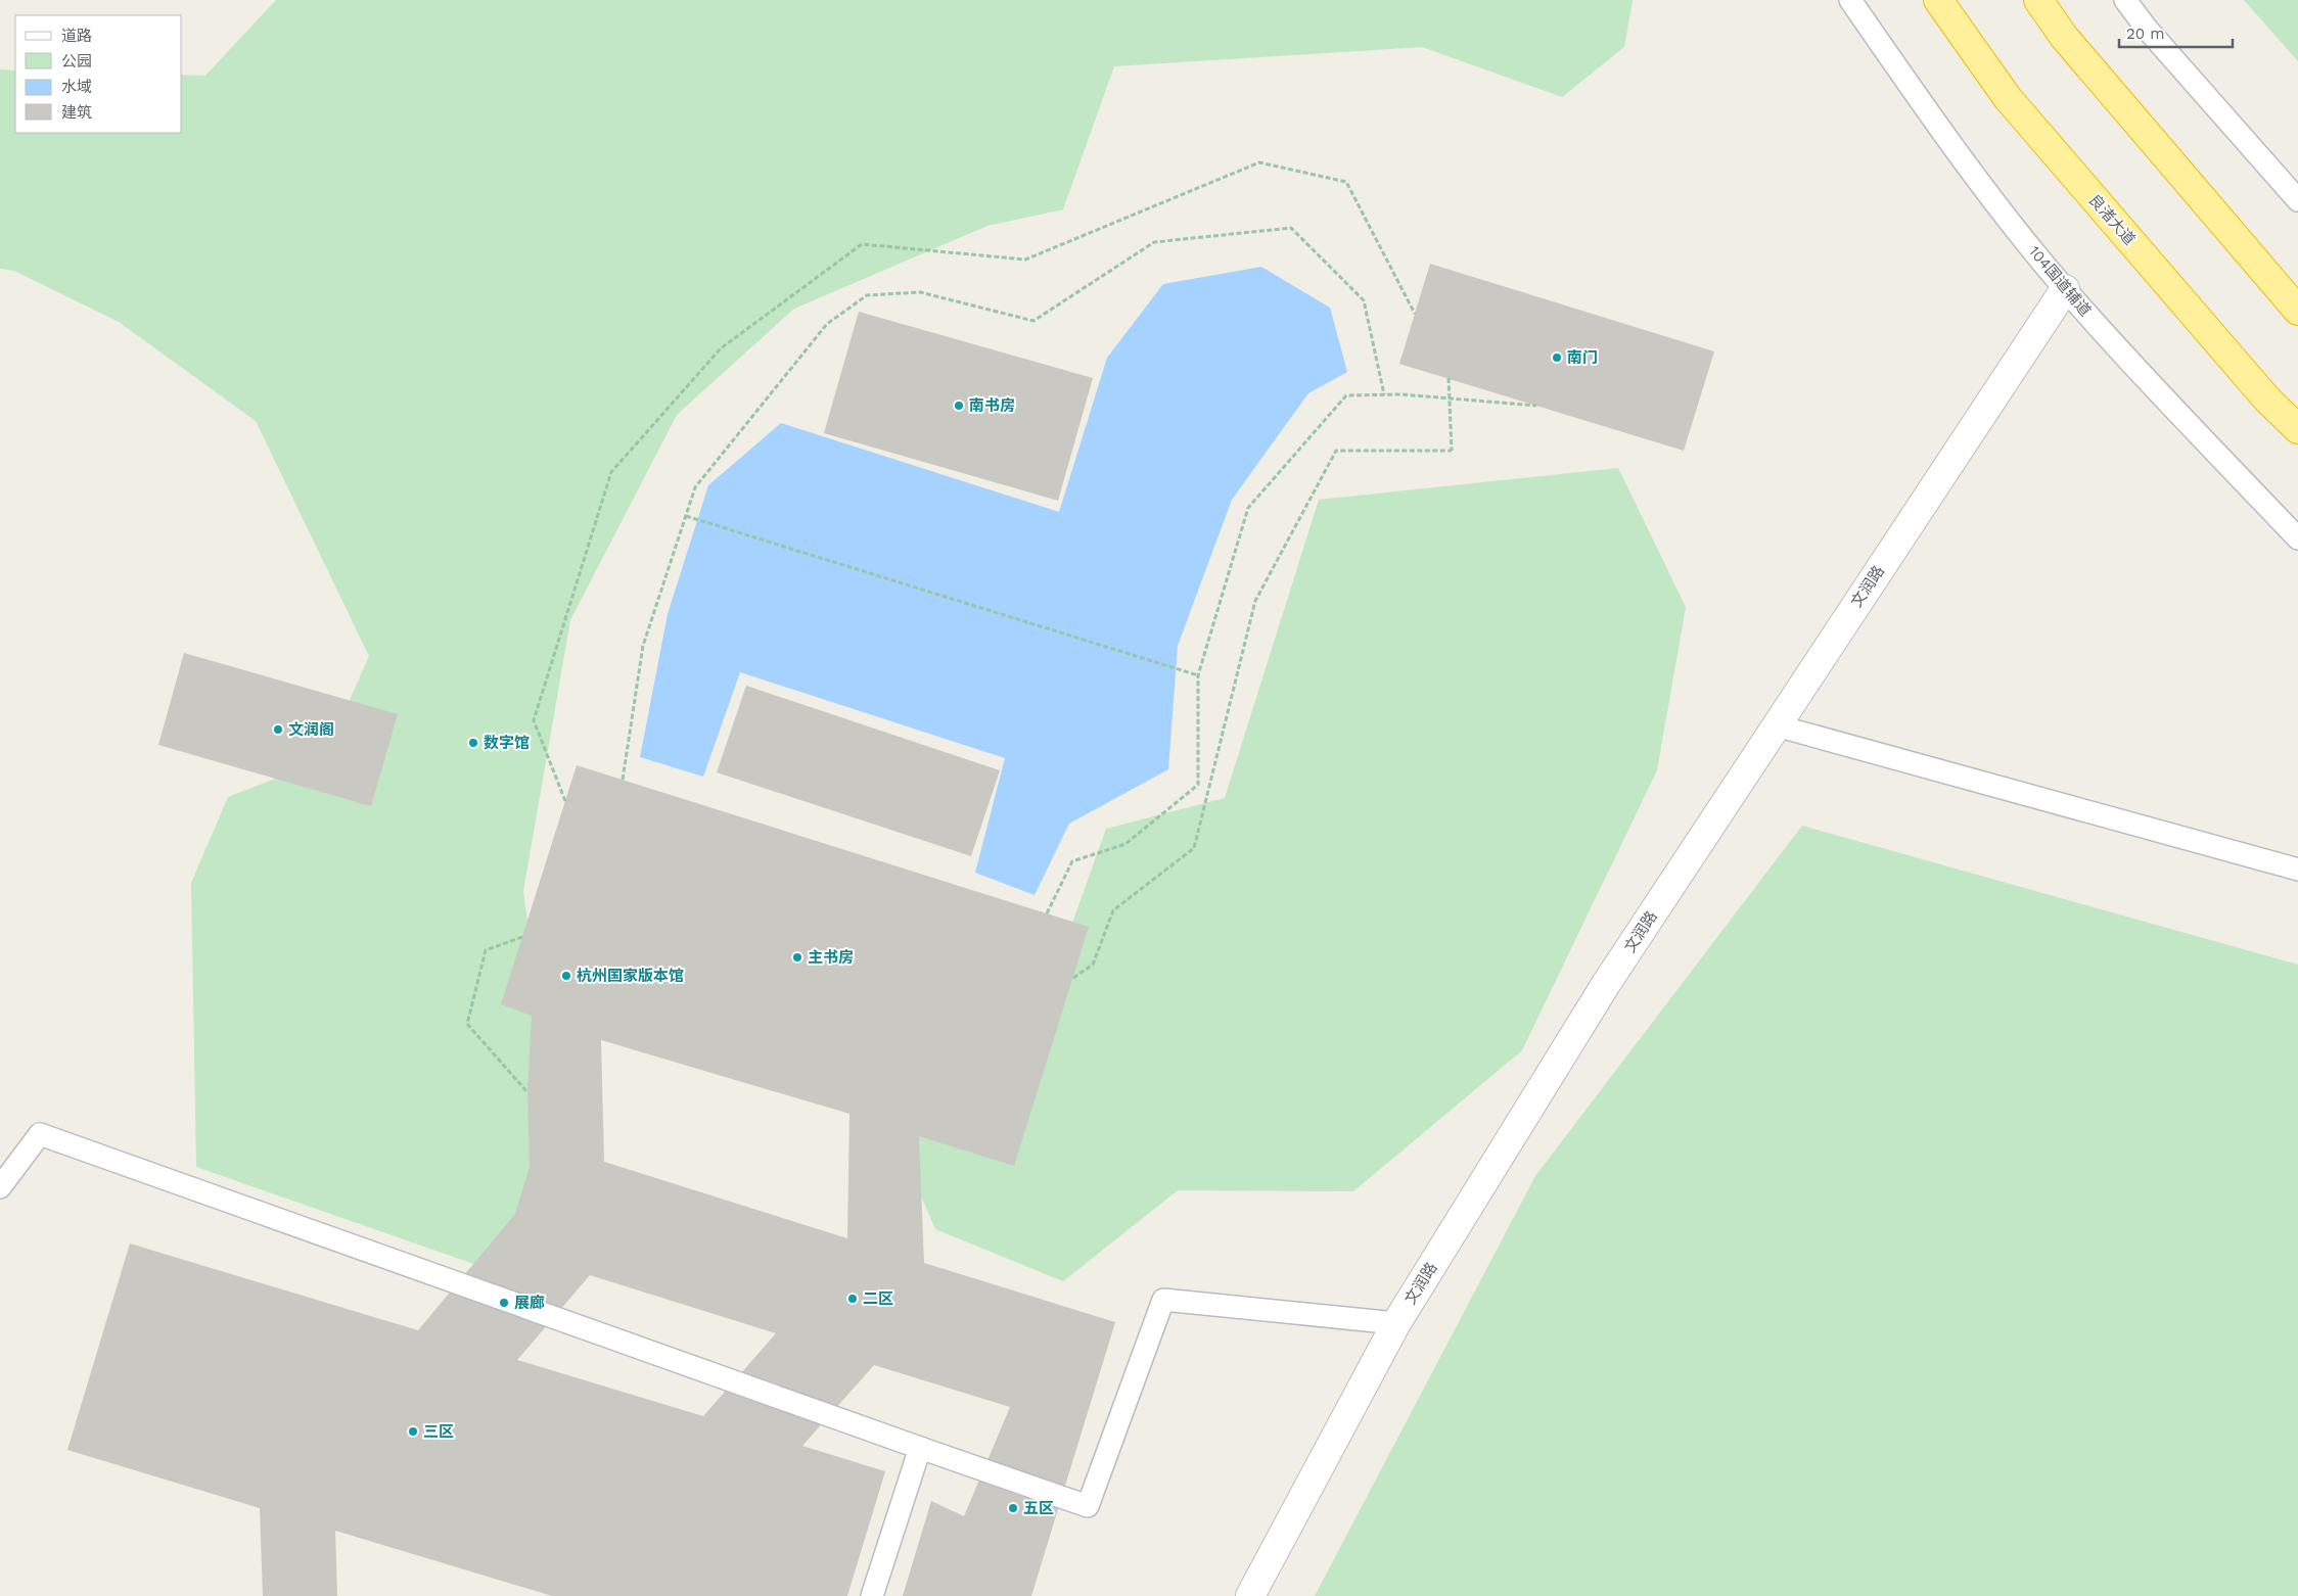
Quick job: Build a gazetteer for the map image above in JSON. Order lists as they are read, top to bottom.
{
  "streets": {
    "highway": ["良渚大道"],
    "street": ["文润路"],
    "lane": ["104国道辅道"]
  },
  "crossings": [
    ["104国道辅道", "文润路"]
  ],
  "places": [
    "南门",
    "南书房",
    "文润阁",
    "数字馆",
    "主书房",
    "杭州国家版本馆",
    "二区",
    "展廊",
    "三区",
    "五区"
  ],
  "legend": [
    "道路",
    "公园",
    "水域",
    "建筑"
  ],
  "scale_bar": "20 m"
}
